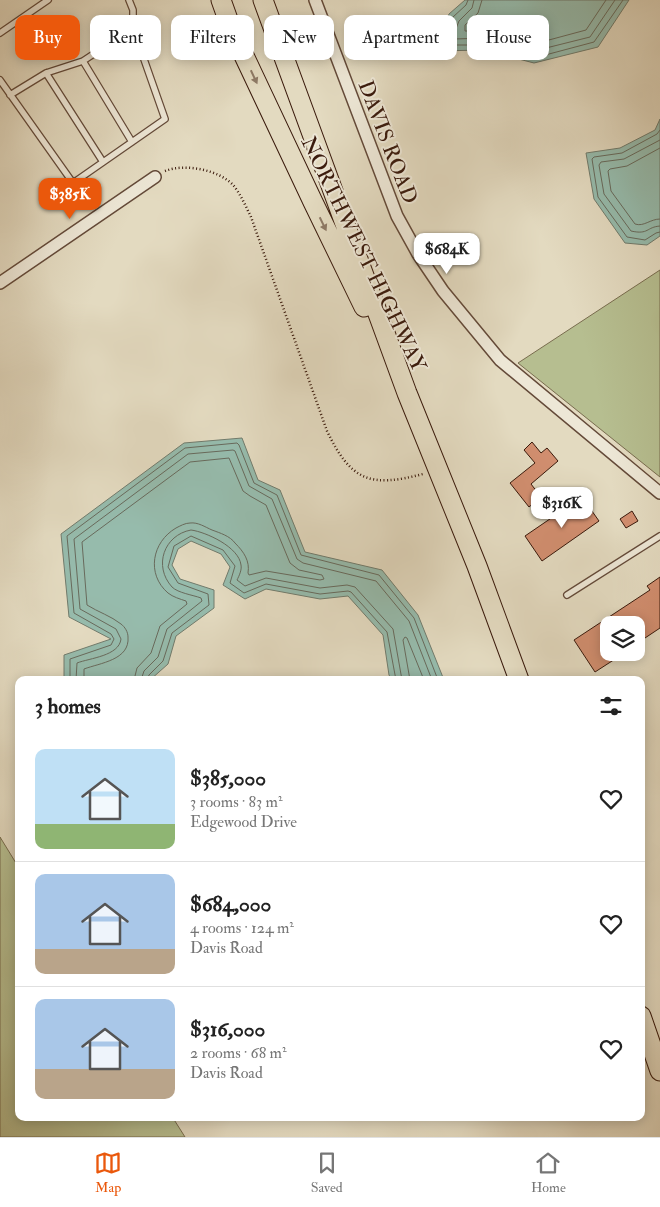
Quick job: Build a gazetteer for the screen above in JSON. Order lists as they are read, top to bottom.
{
  "streets": {
    "main road": ["NORTHWEST HIGHWAY"],
    "street": ["DAVIS ROAD"]
  },
  "page": {
    "chip": [
      "Buy",
      "Rent",
      "Filters",
      "New",
      "Apartment",
      "House"
    ],
    "price": ["$385K", "$684K", "$316K"],
    "heading": "3 homes",
    "list": [
      {
        "name": "$385,000",
        "note": "3 rooms · 83 m² · Edgewood Drive"
      },
      {
        "name": "$684,000",
        "note": "4 rooms · 124 m² · Davis Road"
      },
      {
        "name": "$316,000",
        "note": "2 rooms · 68 m² · Davis Road"
      }
    ],
    "tabs": ["Map", "Saved", "Home"]
  }
}
